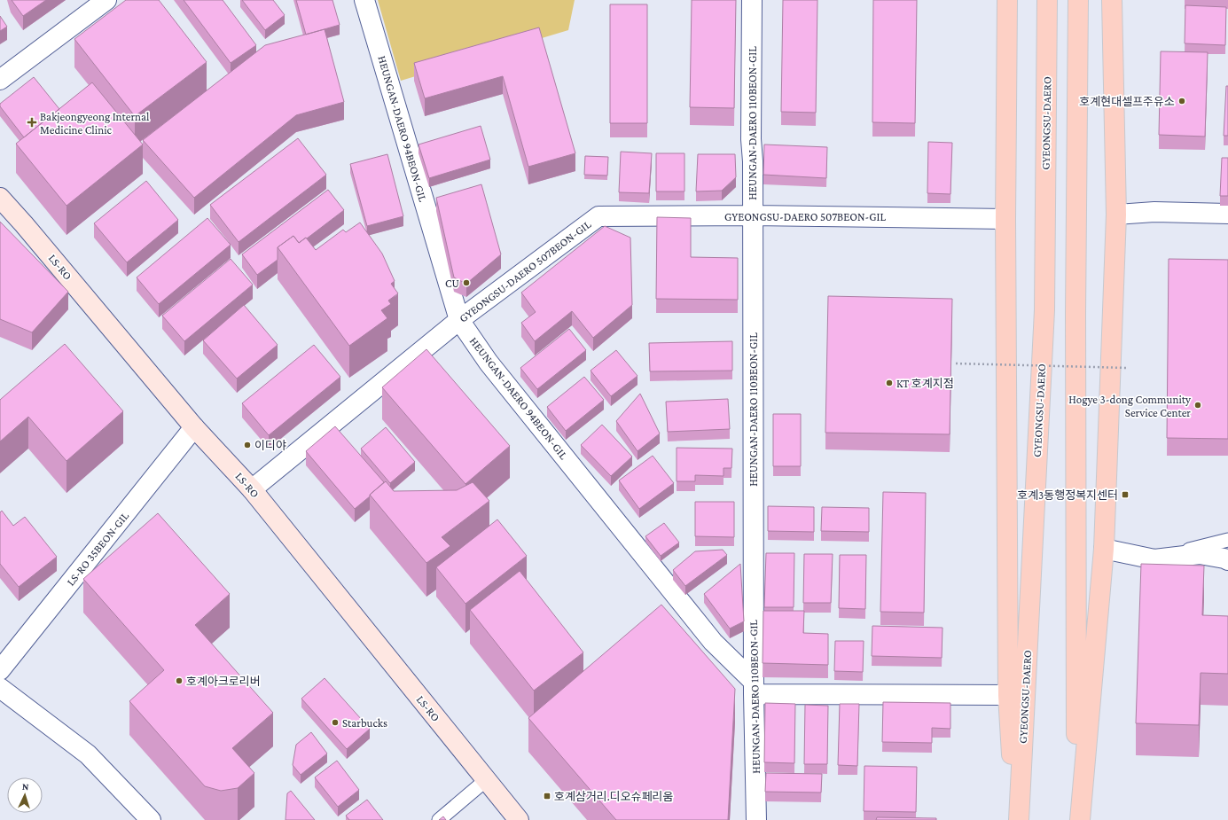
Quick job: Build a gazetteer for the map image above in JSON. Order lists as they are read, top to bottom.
{
  "streets": {
    "main road": ["GYEONGSU-DAERO"],
    "street": [
      "HEUNGAN-DAERO 110BEON-GIL",
      "HEUNGAN-DAERO 94BEON-GIL",
      "GYEONGSU-DAERO 507BEON-GIL",
      "LS-RO",
      "LS-RO 35BEON-GIL"
    ]
  },
  "crossings": [
    ["HEUNGAN-DAERO 110BEON-GIL", "GYEONGSU-DAERO"],
    ["HEUNGAN-DAERO 110BEON-GIL", "HEUNGAN-DAERO 94BEON-GIL"],
    ["HEUNGAN-DAERO 110BEON-GIL", "GYEONGSU-DAERO 507BEON-GIL"],
    ["GYEONGSU-DAERO", "HEUNGAN-DAERO 94BEON-GIL"],
    ["HEUNGAN-DAERO 94BEON-GIL", "GYEONGSU-DAERO 507BEON-GIL"],
    ["GYEONGSU-DAERO 507BEON-GIL", "LS-RO"],
    ["LS-RO", "LS-RO 35BEON-GIL"]
  ],
  "places": {
    "other": [
      "호계현대셀프주유소",
      "CU",
      "KT 호계지점",
      "Hogye 3-dong Community Service Center",
      "이디야",
      "호계아크로리버",
      "Starbucks"
    ],
    "health": ["Bakjeongyeong Internal Medicine Clinic"],
    "transit": ["호계3동행정복지센터", "호계삼거리.디오슈페리움"]
  },
  "north": "top"
}
